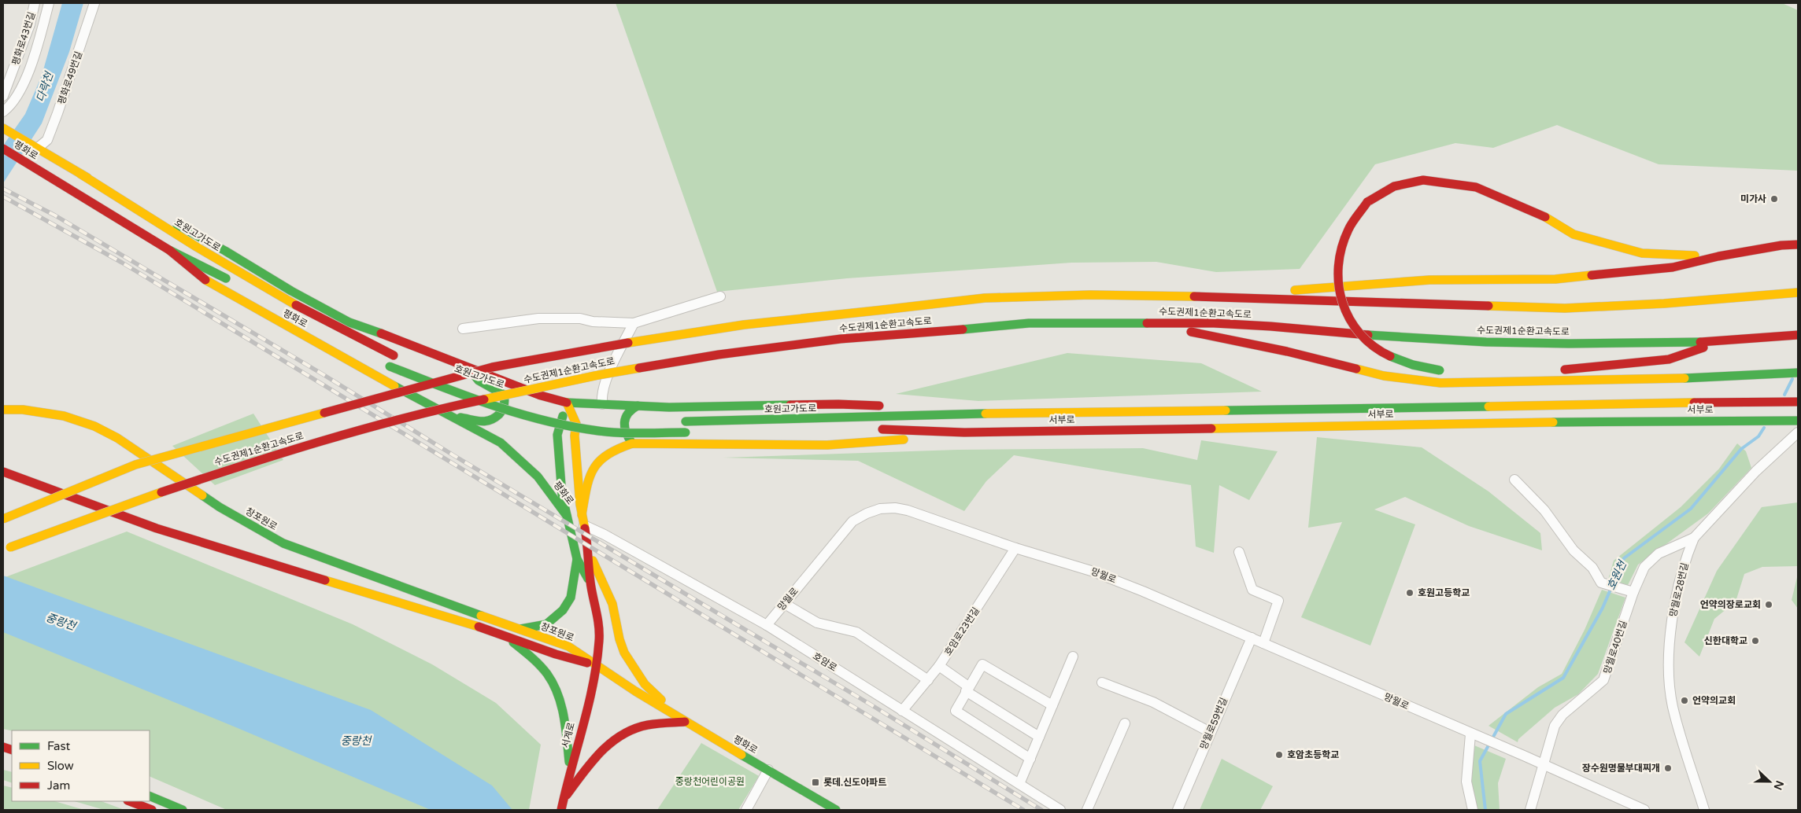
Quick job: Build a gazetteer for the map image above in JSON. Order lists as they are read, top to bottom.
{
  "streets": {
    "main road": [
      "평화로",
      "호원고가도로",
      "수도권제1순환고속도로",
      "서부로",
      "창포원로",
      "서계로"
    ],
    "street": [
      "평화로43번길",
      "평화로49번길",
      "망월로",
      "망월로28번길",
      "호암로23번길",
      "망월로40번길",
      "호암로",
      "망월로59번길"
    ]
  },
  "crossings": [
    ["평화로49번길", "평화로"],
    ["평화로", "호원고가도로"],
    ["평화로", "창포원로"],
    ["평화로", "호암로"],
    ["평화로", "서계로"],
    ["호원고가도로", "서부로"],
    ["창포원로", "서계로"],
    ["망월로", "호암로23번길"],
    ["망월로", "망월로40번길"],
    ["망월로", "호암로"],
    ["망월로", "망월로59번길"],
    ["망월로28번길", "망월로40번길"],
    ["호암로23번길", "호암로"]
  ],
  "water": ["다락천", "호원천", "중랑천"],
  "parks": ["중랑천어린이공원"],
  "places": {
    "other": [
      "미가사",
      "호원고등학교",
      "언약의장로교회",
      "신한대학교",
      "언약의교회",
      "호암초등학교",
      "장수원명물부대찌개"
    ],
    "transit": ["롯데.신도아파트"]
  },
  "legend": ["Fast", "Slow", "Jam"],
  "north": "right"
}
